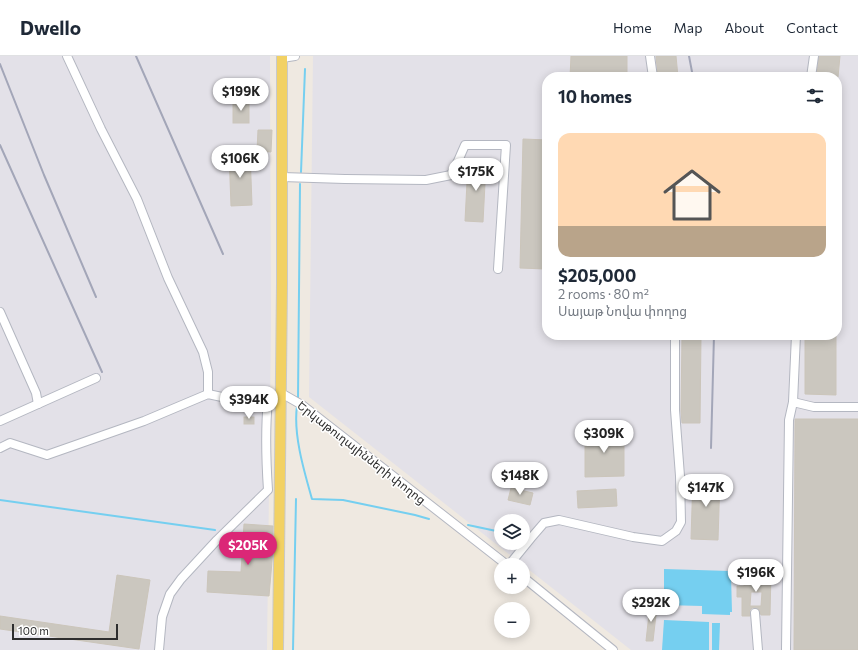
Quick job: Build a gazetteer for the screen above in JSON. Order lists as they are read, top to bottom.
{
  "streets": {
    "street": ["Երկաթուղայինների փողոց"]
  },
  "scale_bar": "100 m",
  "page": {
    "header": "Dwello",
    "nav": [
      "Home",
      "Map",
      "About",
      "Contact"
    ],
    "heading": "10 homes",
    "price": [
      "$199K",
      "$106K",
      "$175K",
      "$394K",
      "$309K",
      "$148K",
      "$147K",
      "$205K",
      "$196K",
      "$292K"
    ],
    "list": [
      {
        "name": "$205,000",
        "note": "2 rooms · 80 m² · Սայաթ Նովա փողոց"
      }
    ],
    "map_buttons": ["+", "−"],
    "scale": "100 m"
  }
}
